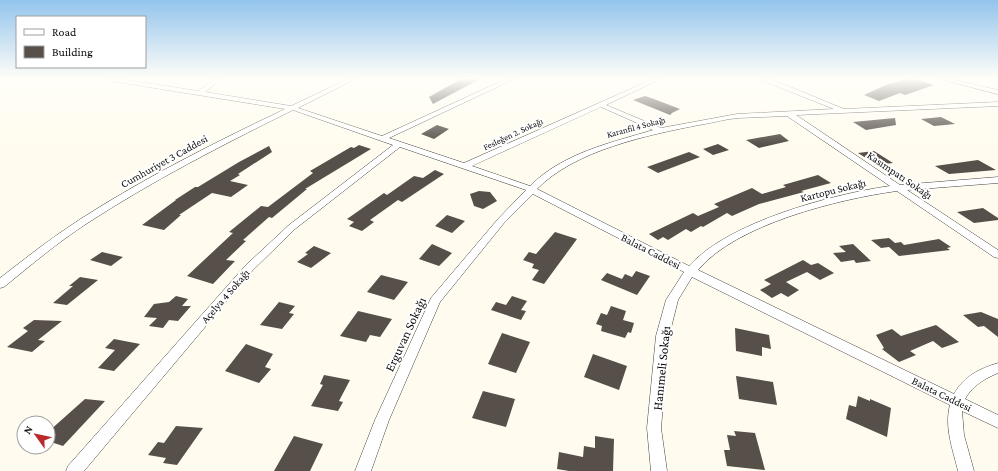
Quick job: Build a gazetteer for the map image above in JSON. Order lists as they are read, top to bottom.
{
  "streets": {
    "street": [
      "Karanfil 4 Sokağı",
      "Fesleğen 2. Sokağı",
      "Cumhuriyet 3 Caddesi",
      "Kasımpatı Sokağı",
      "Kartopu Sokağı",
      "Balata Caddesi",
      "Açelya 4 Sokağı",
      "Erguvan Sokağı",
      "Hanımeli Sokağı"
    ]
  },
  "crossings": [
    ["Karanfil 4 Sokağı", "Kasımpatı Sokağı"],
    ["Karanfil 4 Sokağı", "Balata Caddesi"],
    ["Karanfil 4 Sokağı", "Erguvan Sokağı"],
    ["Fesleğen 2. Sokağı", "Balata Caddesi"],
    ["Cumhuriyet 3 Caddesi", "Balata Caddesi"],
    ["Kasımpatı Sokağı", "Kartopu Sokağı"],
    ["Kartopu Sokağı", "Balata Caddesi"],
    ["Kartopu Sokağı", "Hanımeli Sokağı"],
    ["Balata Caddesi", "Açelya 4 Sokağı"],
    ["Balata Caddesi", "Erguvan Sokağı"],
    ["Balata Caddesi", "Hanımeli Sokağı"]
  ],
  "legend": ["Road", "Building"],
  "north": "top left"
}
